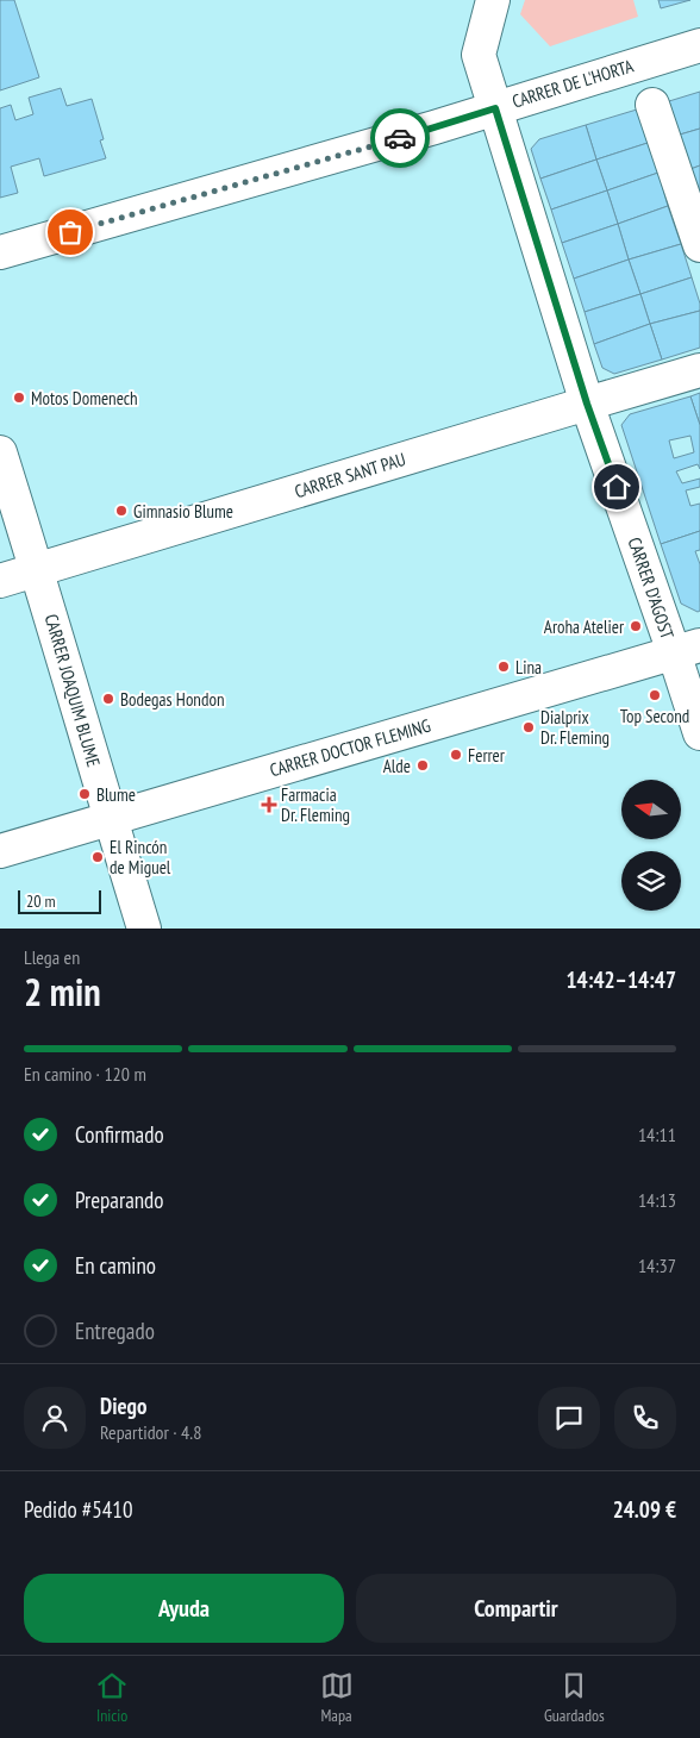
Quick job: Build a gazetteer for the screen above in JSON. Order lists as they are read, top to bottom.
{
  "streets": {
    "street": [
      "CARRER DE L'HORTA",
      "CARRER SANT PAU",
      "CARRER D'AGOST",
      "CARRER JOAQUIM BLUME",
      "CARRER DOCTOR FLEMING"
    ]
  },
  "crossings": [
    ["CARRER DE L'HORTA", "CARRER D'AGOST"],
    ["CARRER SANT PAU", "CARRER D'AGOST"],
    ["CARRER SANT PAU", "CARRER JOAQUIM BLUME"],
    ["CARRER D'AGOST", "CARRER DOCTOR FLEMING"],
    ["CARRER JOAQUIM BLUME", "CARRER DOCTOR FLEMING"]
  ],
  "places": {
    "other": [
      "Motos Domenech",
      "Gimnasio Blume",
      "Aroha Atelier",
      "Lina",
      "Top Second",
      "Bodegas Hondon",
      "Dialprix Dr. Fleming",
      "Ferrer",
      "Alde",
      "Blume",
      "El Rincón de Miguel"
    ],
    "health": ["Farmacia Dr. Fleming"]
  },
  "scale_bar": "20 m",
  "north": "left",
  "page": {
    "scale": "20 m",
    "heading": ["2 min", "Llega en", "14:42–14:47"],
    "panel": [
      "Diego",
      "Repartidor · 4.8",
      "Pedido #5410",
      "24.09 €"
    ],
    "bar": "En camino · 120 m",
    "list": [
      ["Confirmado", "14:11"],
      ["Preparando", "14:13"],
      ["En camino", "14:37"],
      "Entregado"
    ],
    "buttons": ["Ayuda", "Compartir"],
    "tabs": ["Inicio", "Mapa", "Guardados"]
  }
}
